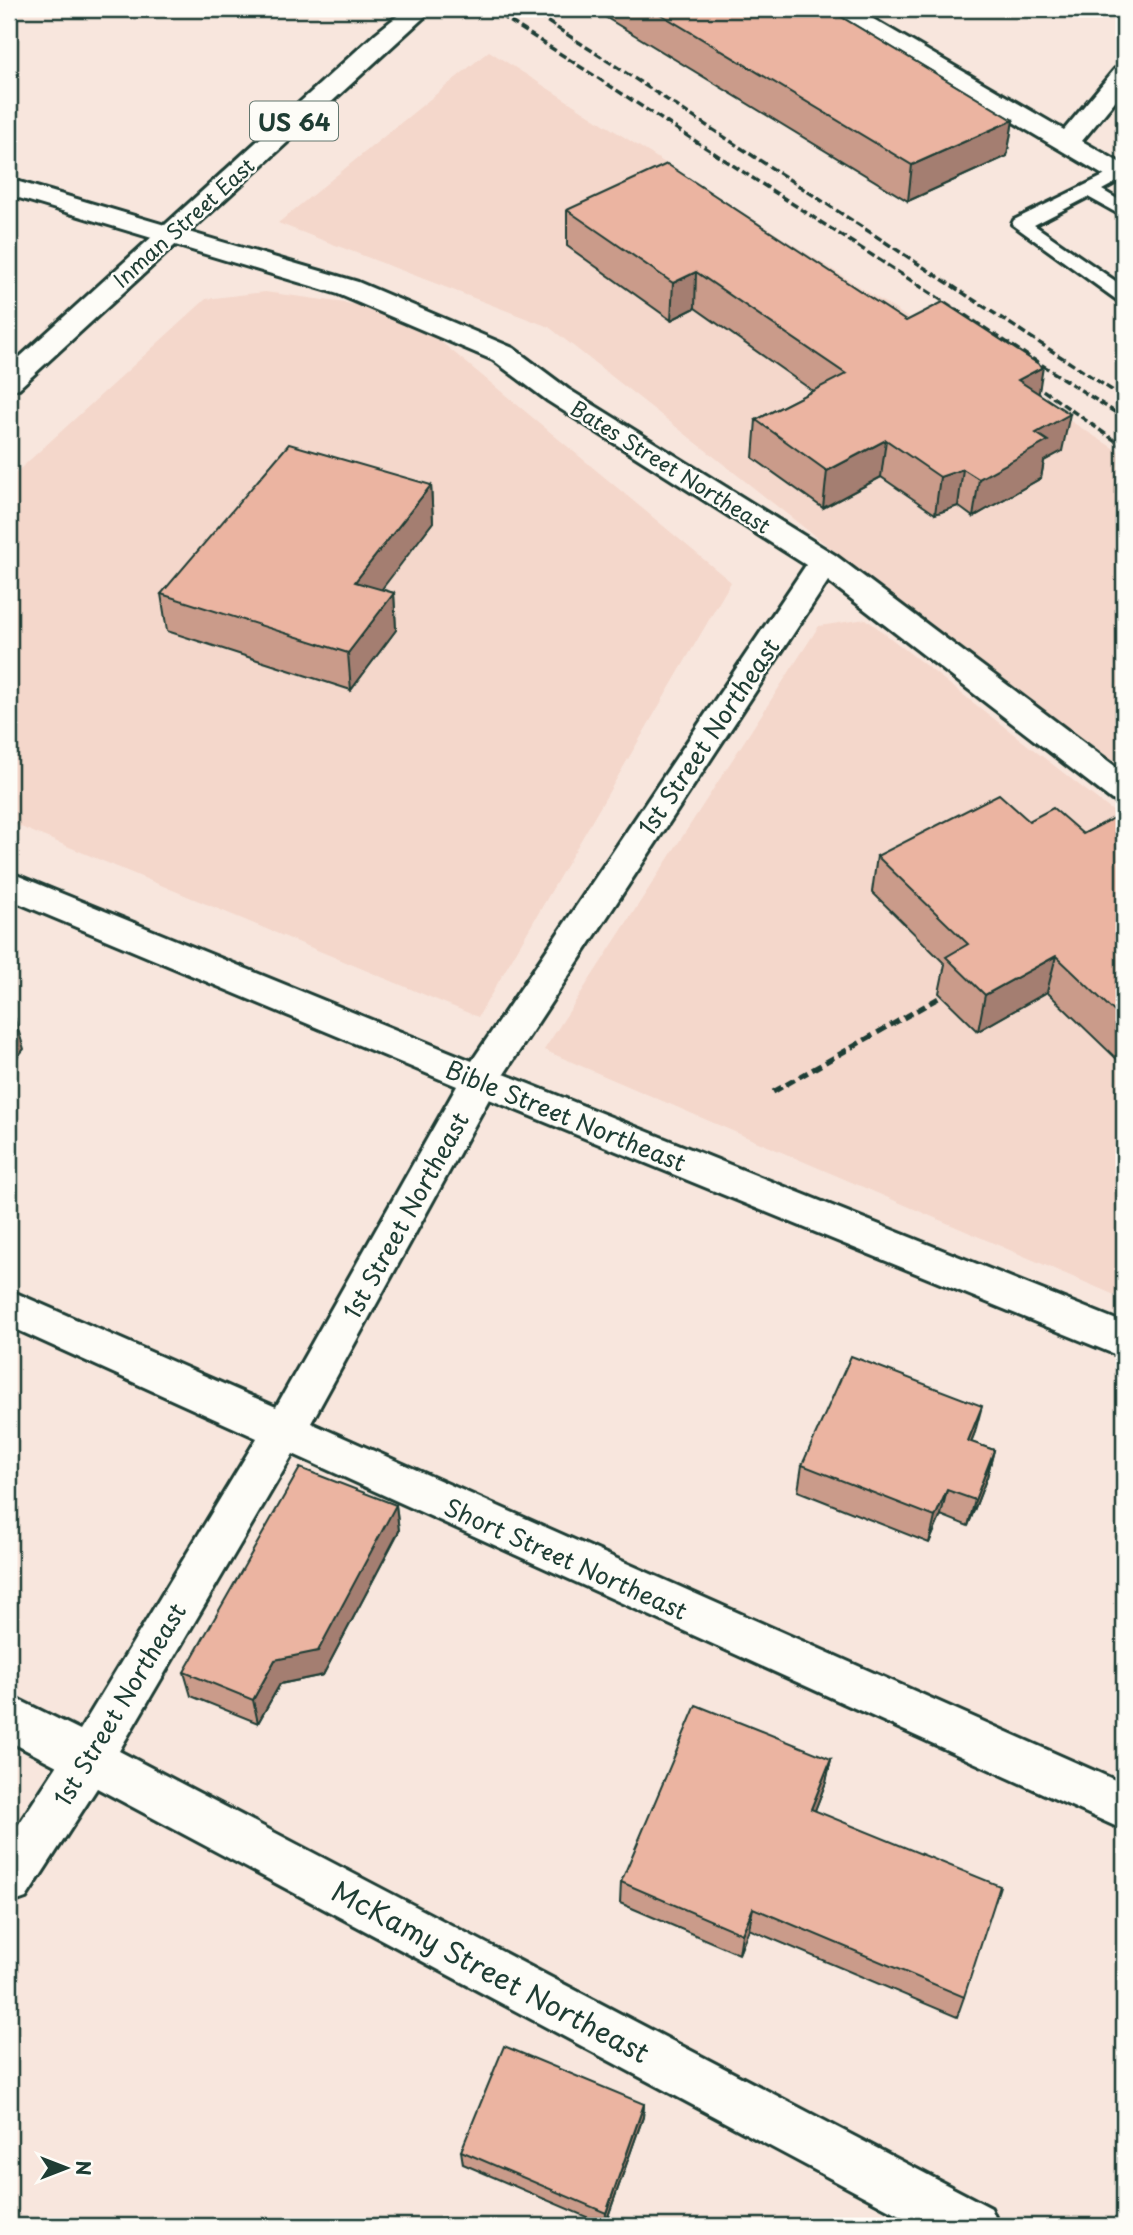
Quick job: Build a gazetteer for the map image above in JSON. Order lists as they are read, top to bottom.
{
  "streets": {
    "street": [
      "US 64",
      "Inman Street East",
      "Bates Street Northeast",
      "1st Street Northeast",
      "Bible Street Northeast",
      "Short Street Northeast",
      "McKamy Street Northeast"
    ]
  },
  "crossings": [
    ["Inman Street East", "Bates Street Northeast"],
    ["Bates Street Northeast", "1st Street Northeast"],
    ["1st Street Northeast", "Bible Street Northeast"],
    ["1st Street Northeast", "Short Street Northeast"],
    ["1st Street Northeast", "McKamy Street Northeast"]
  ],
  "north": "right"
}
